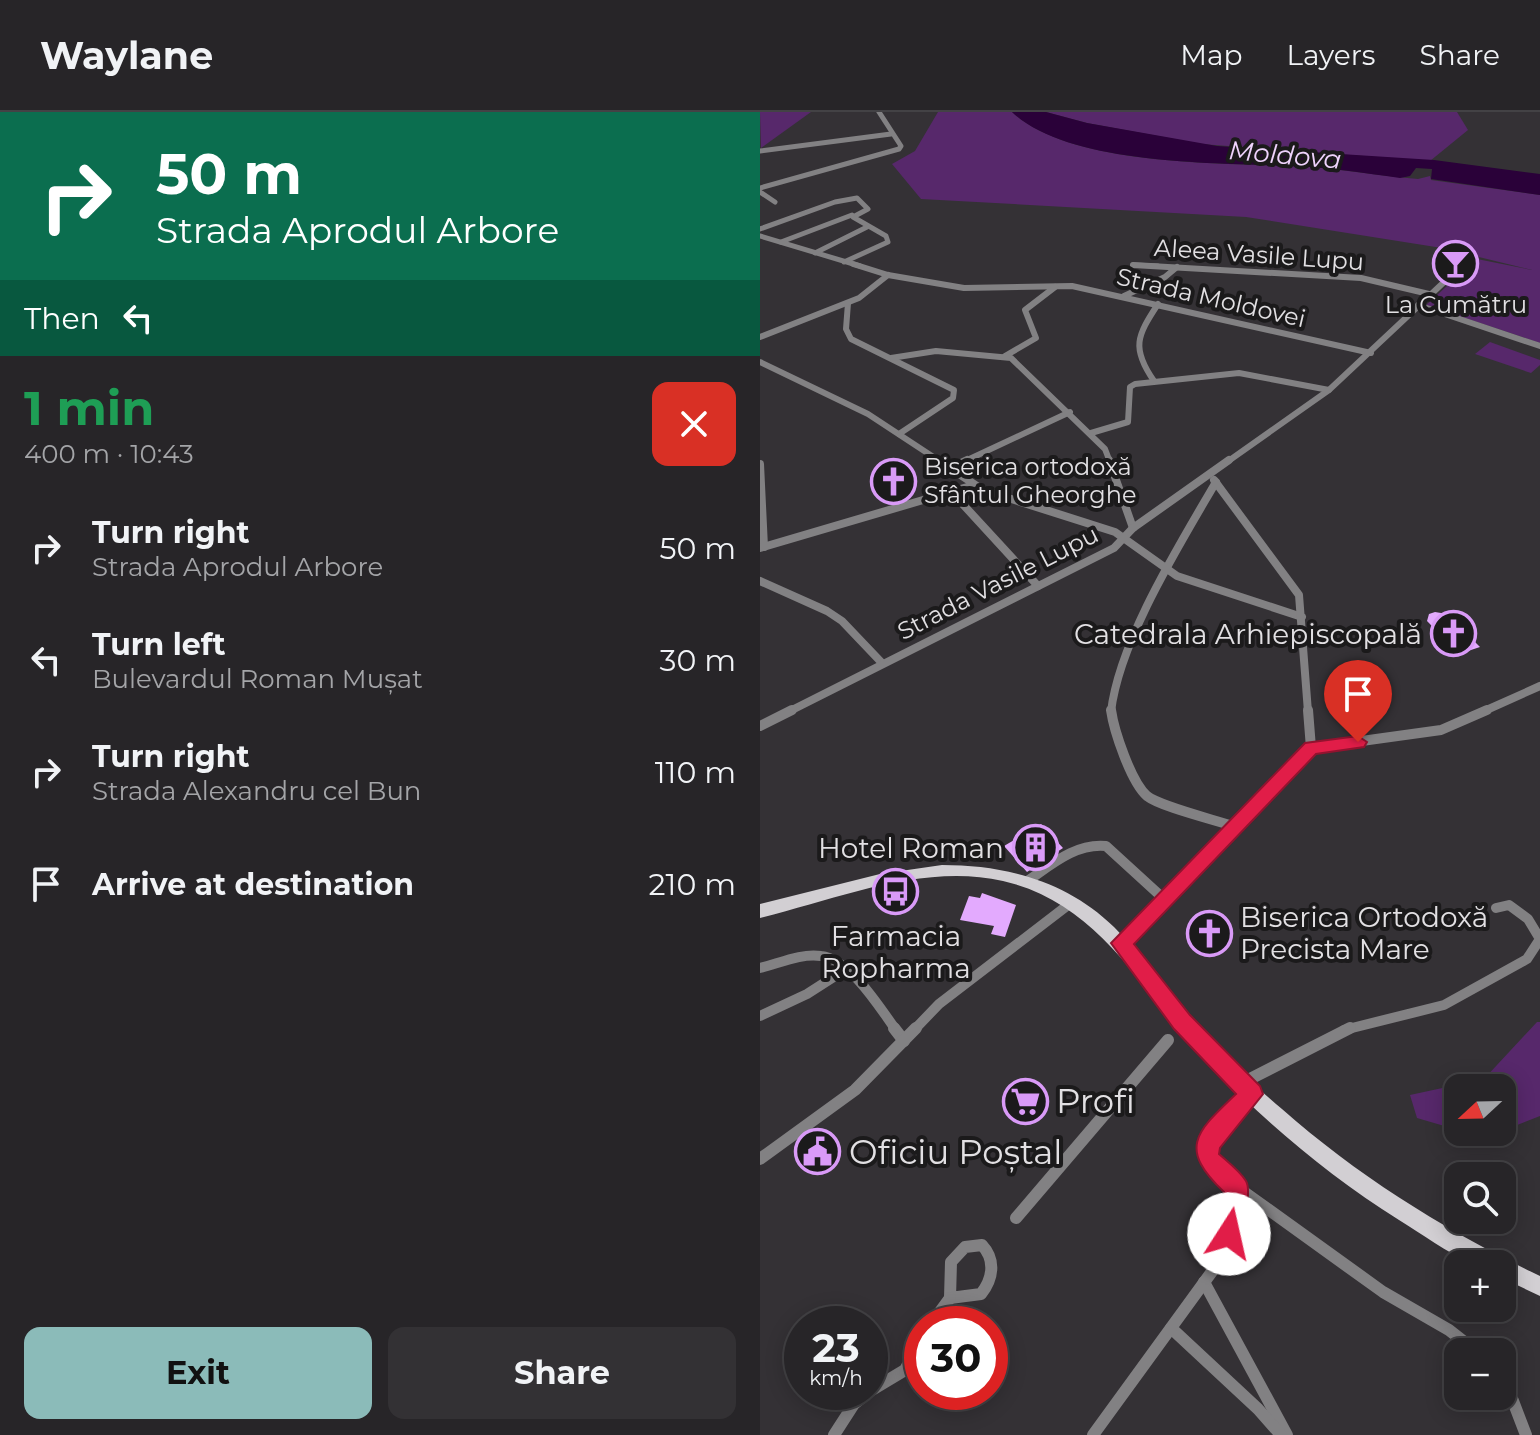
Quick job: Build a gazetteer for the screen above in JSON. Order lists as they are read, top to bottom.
{
  "streets": {
    "street": ["Aleea Vasile Lupu", "Strada Moldovei", "Strada Vasile Lupu"]
  },
  "crossings": [
    ["Aleea Vasile Lupu", "Strada Vasile Lupu"],
    ["Strada Moldovei", "Strada Vasile Lupu"]
  ],
  "water": ["Moldova"],
  "places": {
    "bar": ["La Cumătru"],
    "church": ["Biserica ortodoxă Sfântul Gheorghe", "Catedrala Arhiepiscopală", "Biserica Ortodoxă Precista Mare"],
    "building": ["Hotel Roman"],
    "bus stop": ["Farmacia Ropharma"],
    "supermarket": ["Profi"],
    "public building": ["Oficiu Poștal"]
  },
  "north": "left",
  "page": {
    "header": "Waylane",
    "nav": ["Map", "Layers", "Share"],
    "turn": ["50 m", "Strada Aprodul Arbore"],
    "then": "Then",
    "heading": ["1 min", "400 m · 10:43"],
    "list": [
      {
        "name": "Turn right",
        "note": "Strada Aprodul Arbore",
        "value": "50 m"
      },
      {
        "name": "Turn left",
        "note": "Bulevardul Roman Mușat",
        "value": "30 m"
      },
      {
        "name": "Turn right",
        "note": "Strada Alexandru cel Bun",
        "value": "110 m"
      },
      {
        "name": "Arrive at destination",
        "value": "210 m"
      }
    ],
    "map_buttons": ["+", "−"],
    "speed": "23 km/h",
    "limit": "30",
    "buttons": ["Exit", "Share"]
  }
}
